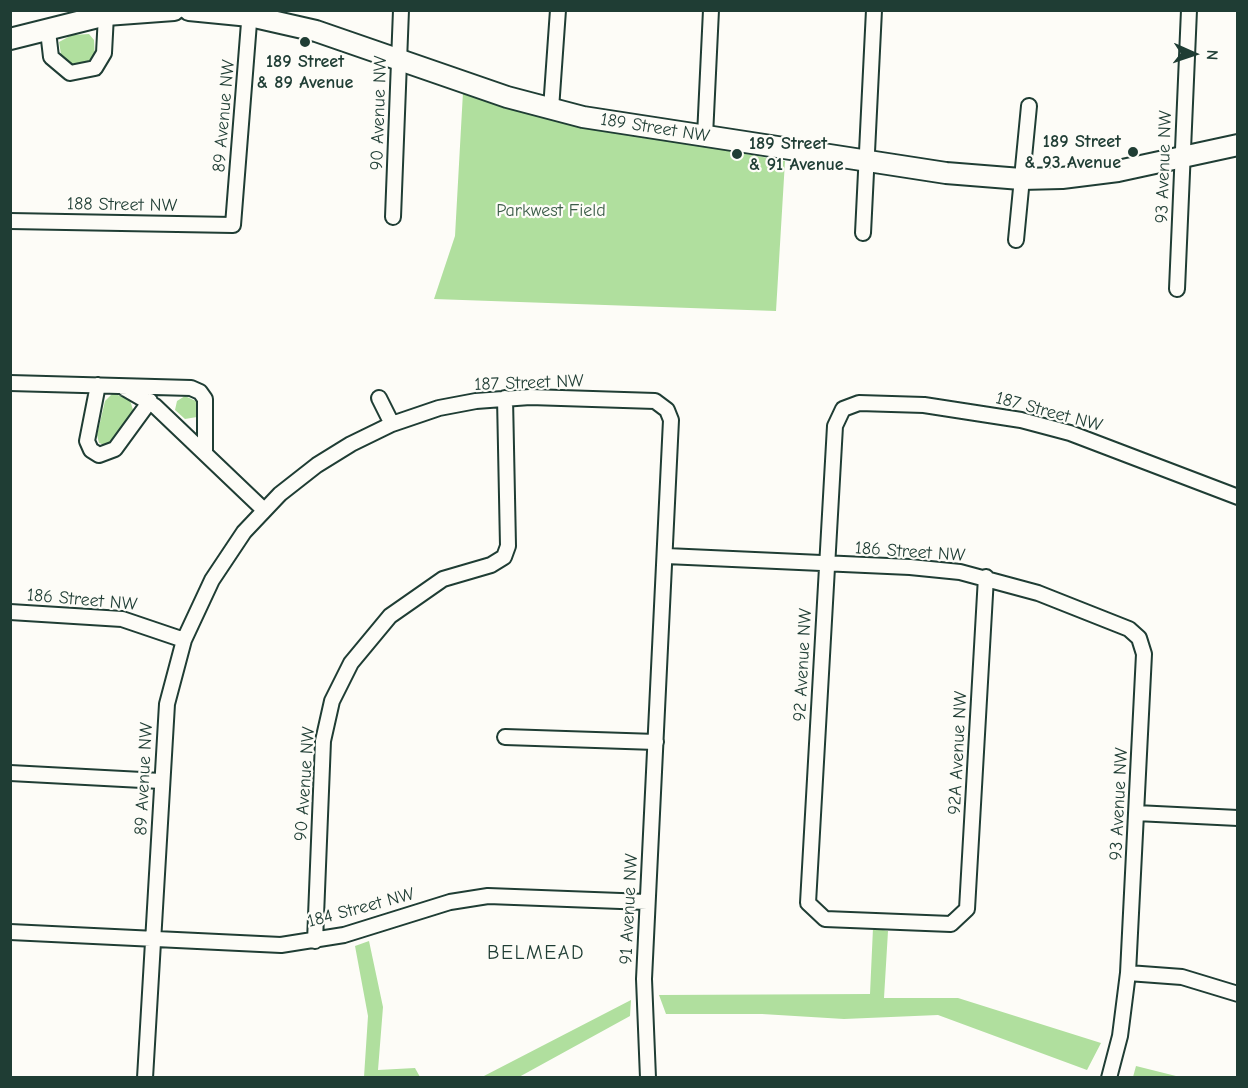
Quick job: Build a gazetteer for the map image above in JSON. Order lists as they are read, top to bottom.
{
  "streets": {
    "street": [
      "90 Avenue NW",
      "89 Avenue NW",
      "189 Street NW",
      "93 Avenue NW",
      "188 Street NW",
      "187 Street NW",
      "186 Street NW",
      "92 Avenue NW",
      "92A Avenue NW",
      "184 Street NW",
      "91 Avenue NW"
    ]
  },
  "crossings": [
    ["90 Avenue NW", "189 Street NW"],
    ["90 Avenue NW", "187 Street NW"],
    ["90 Avenue NW", "184 Street NW"],
    ["89 Avenue NW", "189 Street NW"],
    ["89 Avenue NW", "188 Street NW"],
    ["89 Avenue NW", "187 Street NW"],
    ["89 Avenue NW", "186 Street NW"],
    ["89 Avenue NW", "184 Street NW"],
    ["189 Street NW", "93 Avenue NW"],
    ["93 Avenue NW", "186 Street NW"],
    ["187 Street NW", "92 Avenue NW"],
    ["187 Street NW", "91 Avenue NW"],
    ["186 Street NW", "92 Avenue NW"],
    ["186 Street NW", "92A Avenue NW"],
    ["186 Street NW", "91 Avenue NW"],
    ["92 Avenue NW", "92A Avenue NW"],
    ["184 Street NW", "91 Avenue NW"]
  ],
  "districts": ["BELMEAD"],
  "parks": ["Parkwest Field"],
  "places": ["189 Street & 89 Avenue", "189 Street & 93 Avenue", "189 Street & 91 Avenue"],
  "north": "right"
}
